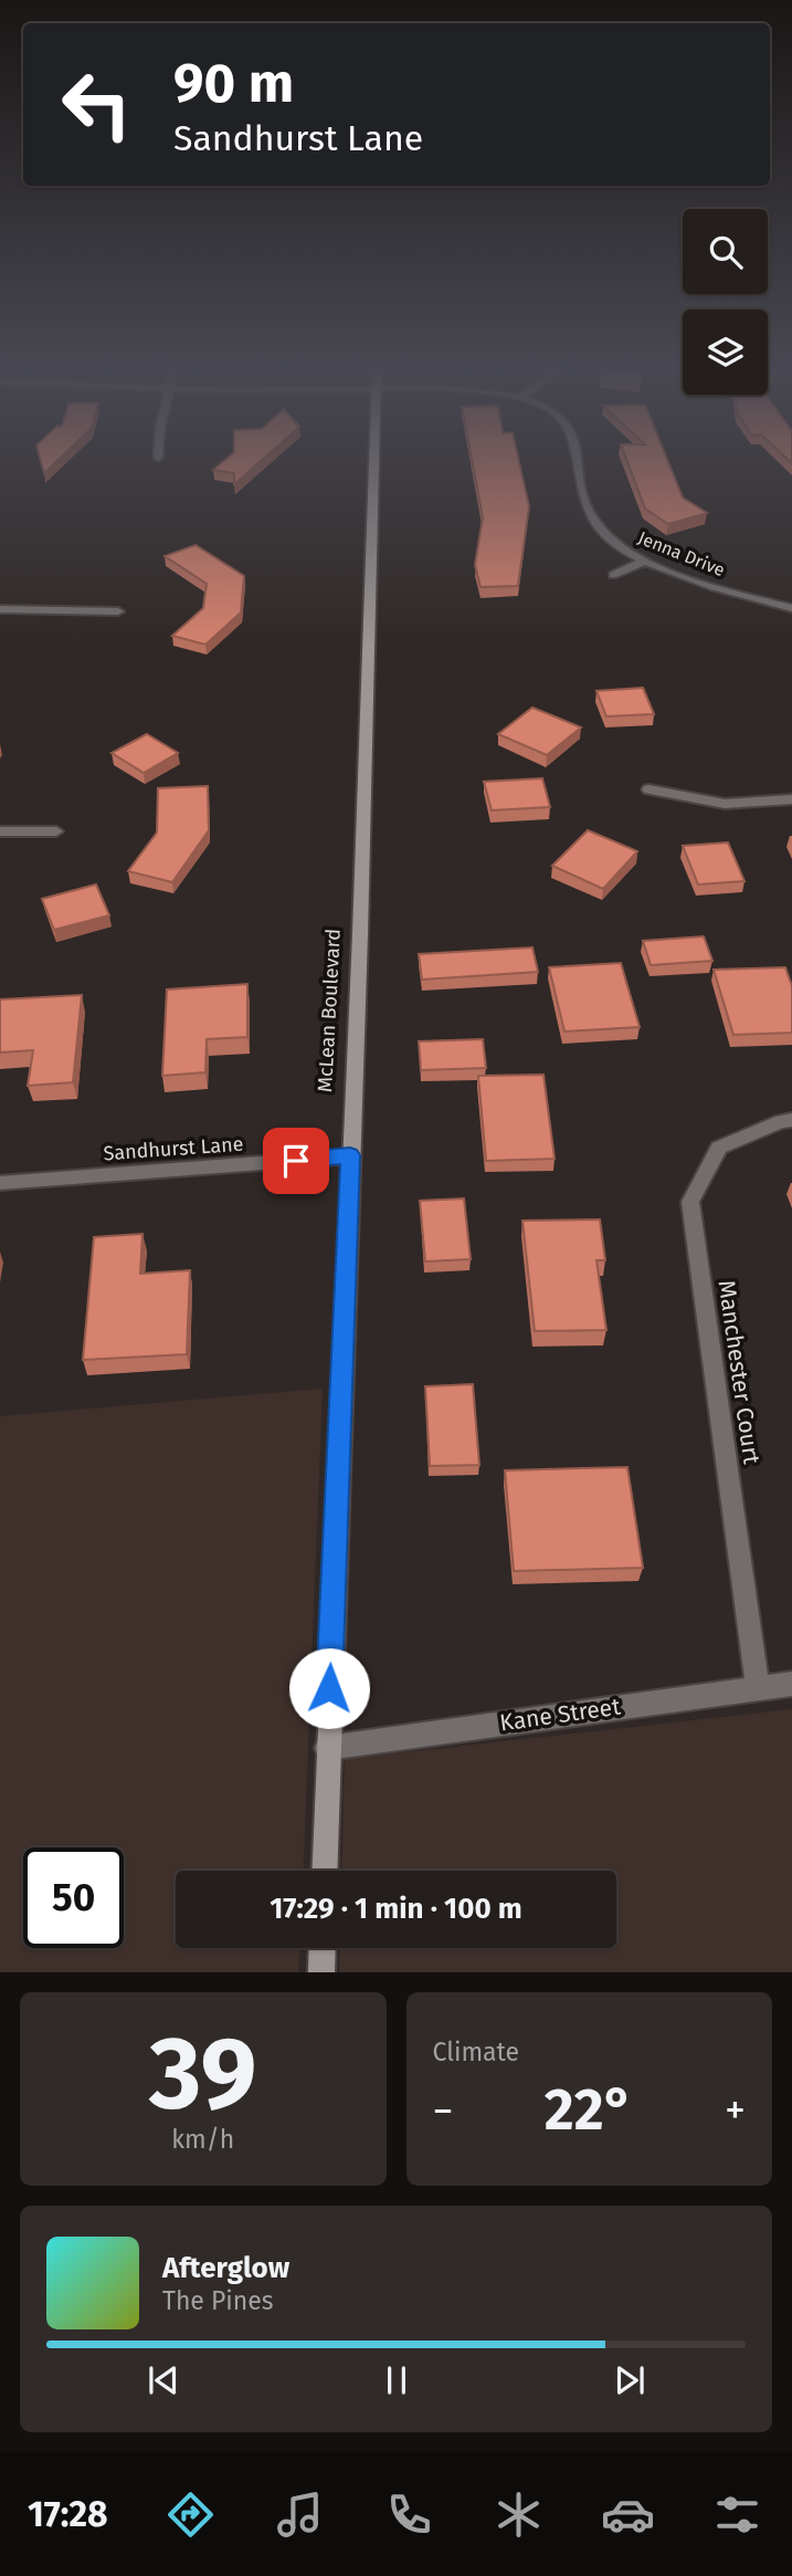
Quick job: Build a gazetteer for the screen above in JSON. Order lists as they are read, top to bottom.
{
  "streets": {
    "main road": ["McLean Boulevard"],
    "street": [
      "Jenna Drive",
      "Sandhurst Lane",
      "Manchester Court",
      "Kane Street"
    ]
  },
  "crossings": [
    ["McLean Boulevard", "Sandhurst Lane"],
    ["McLean Boulevard", "Kane Street"],
    ["Manchester Court", "Kane Street"]
  ],
  "page": {
    "turn": ["90 m", "Sandhurst Lane"],
    "limit": "50",
    "trip": "17:29 · 1 min · 100 m",
    "tile": [
      ["39", "km/h"],
      "Climate"
    ],
    "heat": ["−", "22°", "+"],
    "song": ["Afterglow", "The Pines"],
    "tabs": "17:28"
  }
}
